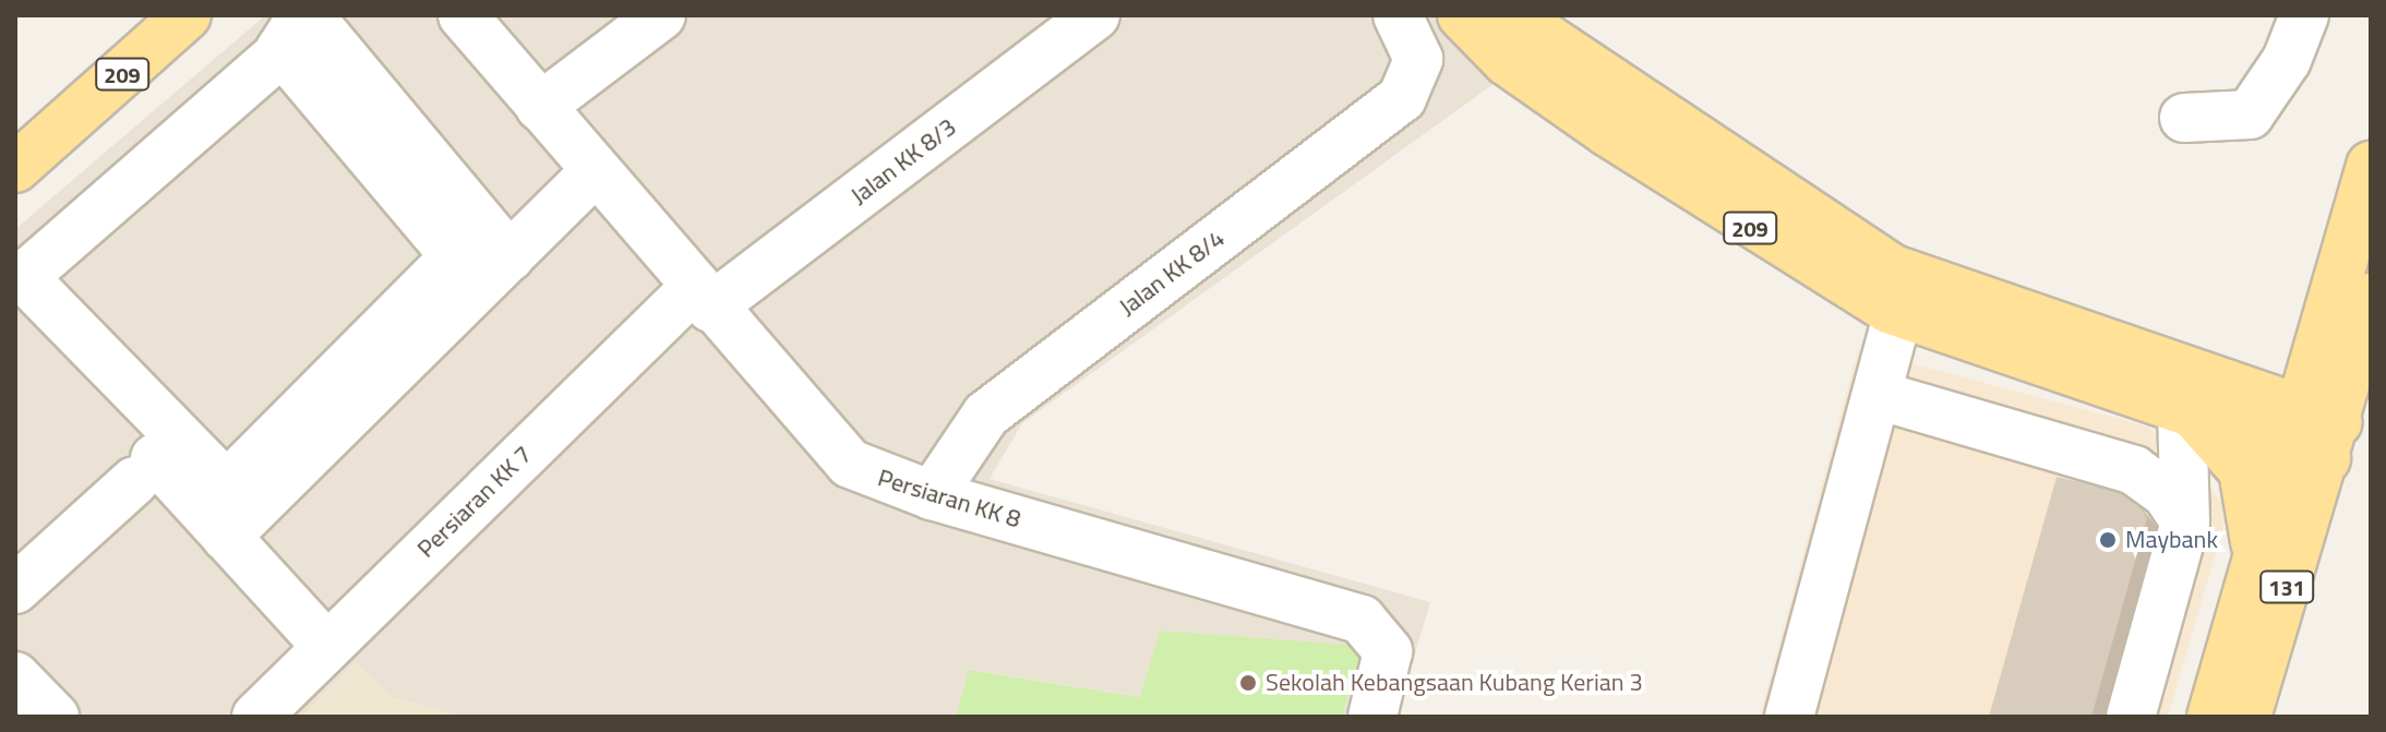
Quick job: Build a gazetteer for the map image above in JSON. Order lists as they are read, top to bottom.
{
  "streets": {
    "main road": ["209", "131"],
    "street": [
      "Jalan KK 8/3",
      "Jalan KK 8/4",
      "Persiaran KK 8",
      "Persiaran KK 7"
    ]
  },
  "crossings": [
    ["209", "131"],
    ["Jalan KK 8/3", "Persiaran KK 8"],
    ["Jalan KK 8/3", "Persiaran KK 7"],
    ["Jalan KK 8/4", "Persiaran KK 8"],
    ["Persiaran KK 8", "Persiaran KK 7"]
  ],
  "places": ["Maybank", "Sekolah Kebangsaan Kubang Kerian 3"]
}
